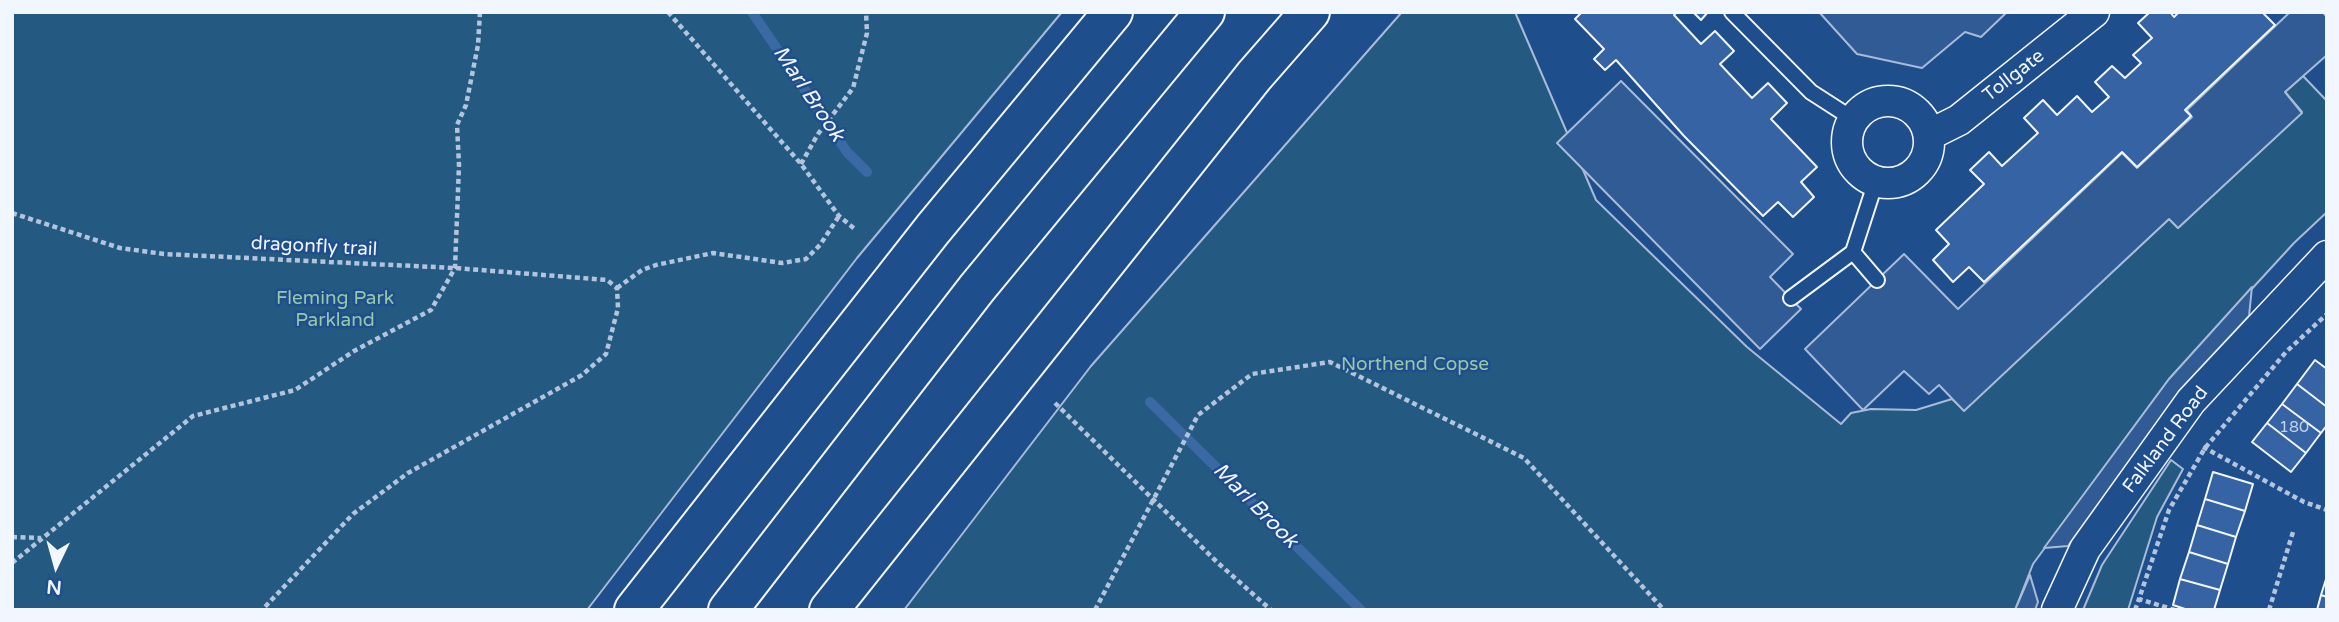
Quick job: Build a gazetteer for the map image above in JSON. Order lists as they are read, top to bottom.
{
  "streets": {
    "street": ["Tollgate", "Falkland Road"],
    "path": ["dragonfly trail"]
  },
  "water": ["Marl Brook"],
  "parks": ["Fleming Park Parkland", "Northend Copse"],
  "house_numbers": ["180"],
  "north": "bottom"
}
